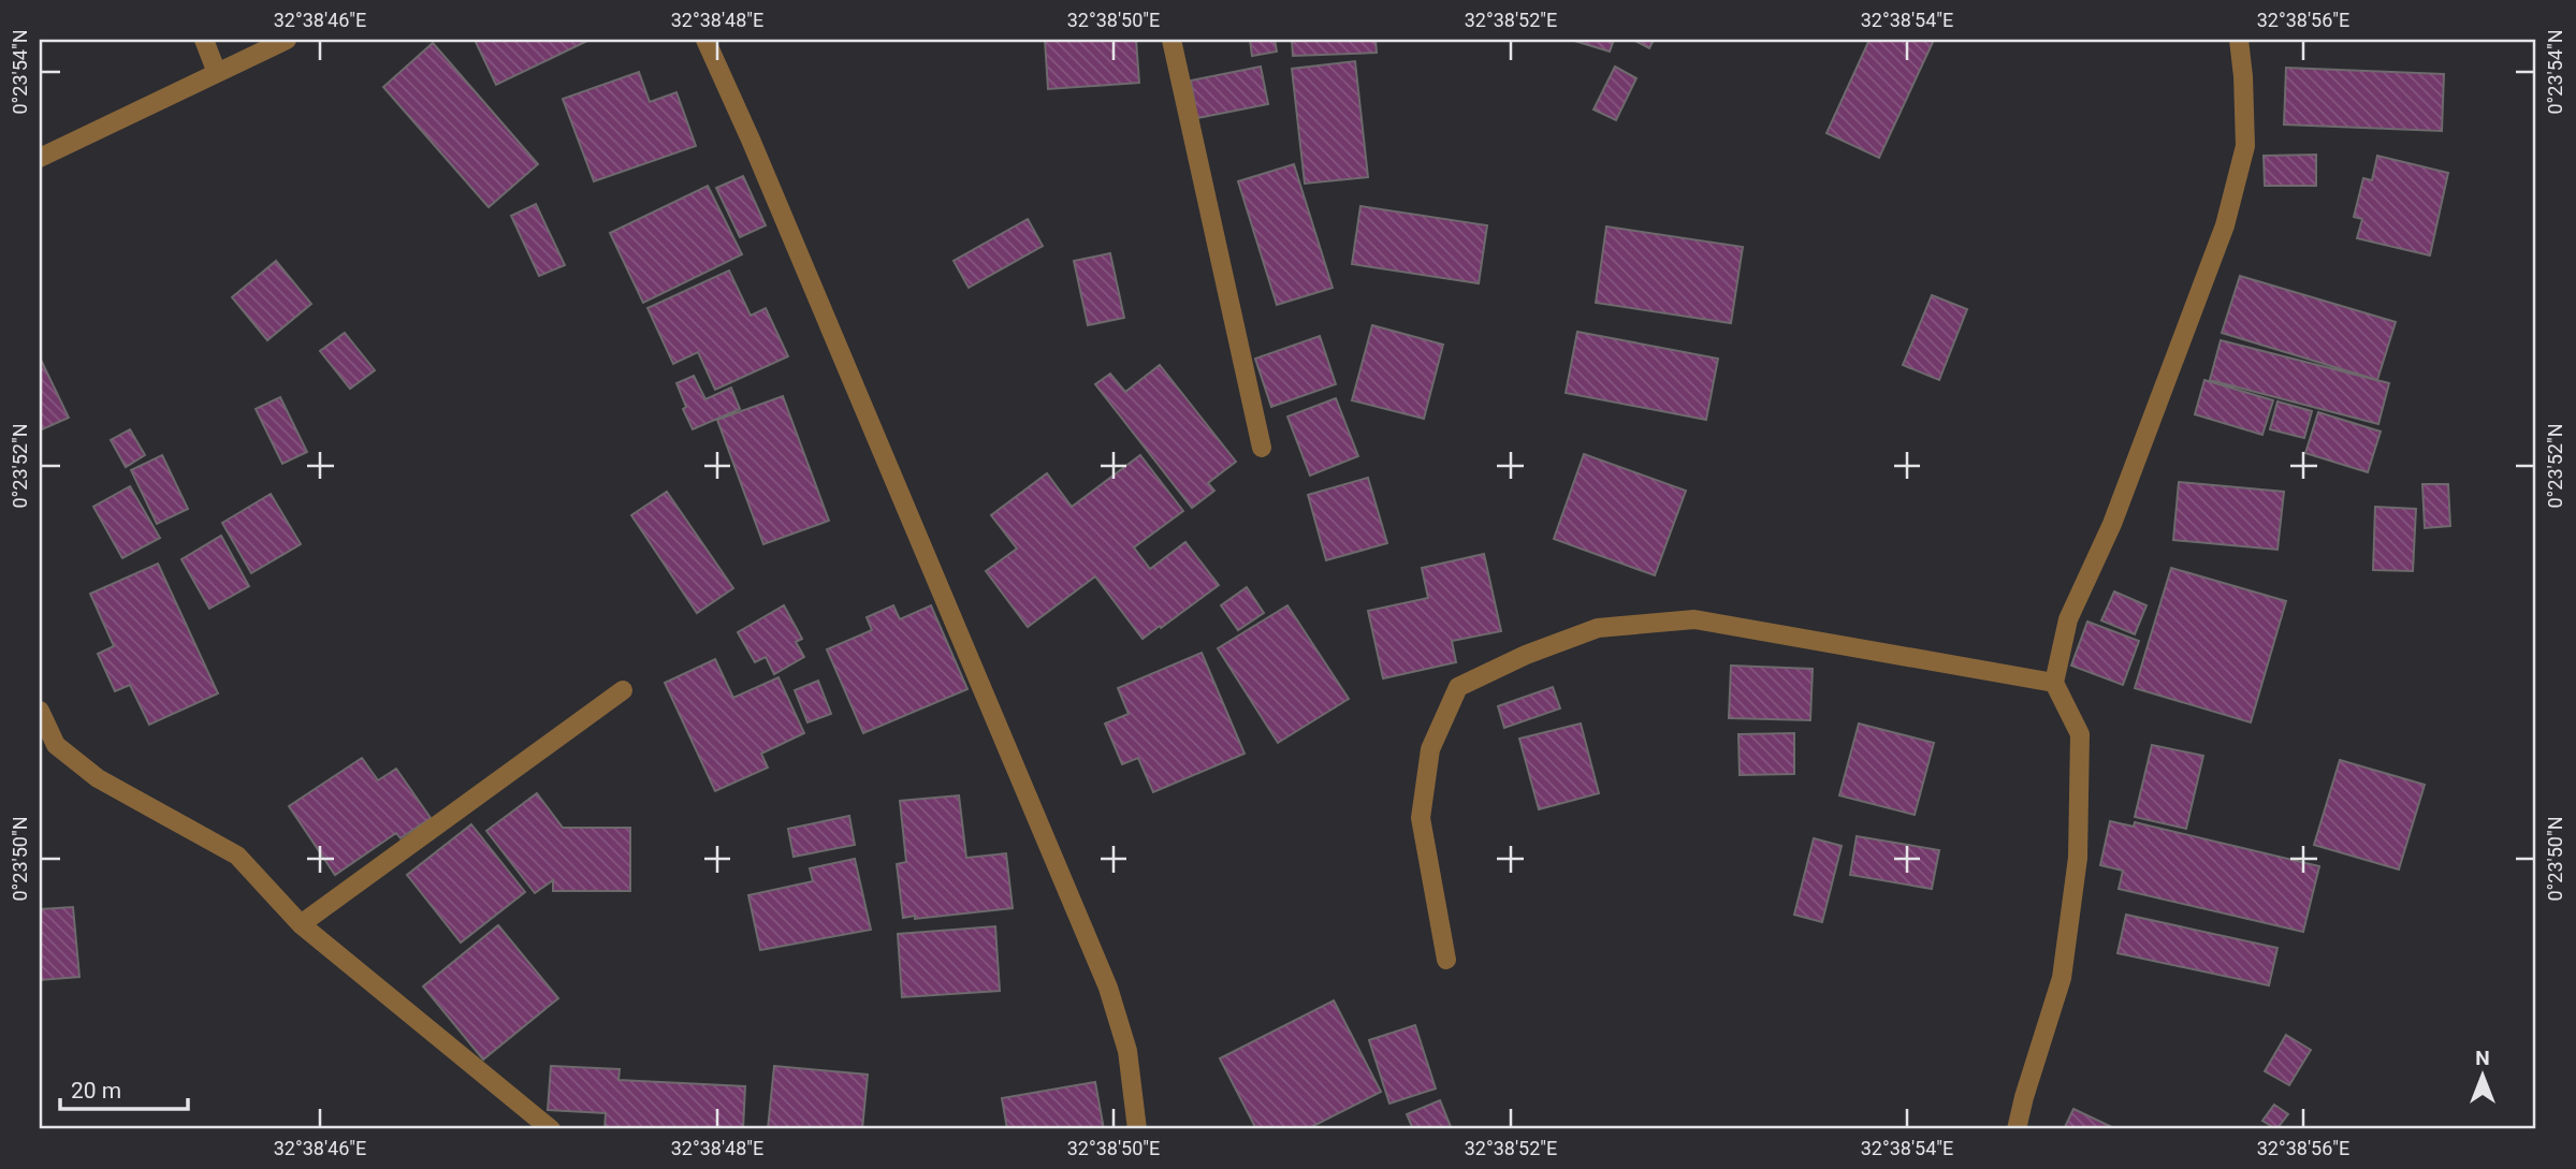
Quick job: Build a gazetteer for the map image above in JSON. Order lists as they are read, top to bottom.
{
  "scale_bar": "20 m",
  "north": "top",
  "coordinates": [
    "32°38'46\"E",
    "32°38'48\"E",
    "32°38'50\"E",
    "32°38'52\"E",
    "32°38'54\"E",
    "32°38'56\"E",
    "0°23'54\"N",
    "0°23'52\"N",
    "0°23'50\"N"
  ]
}
